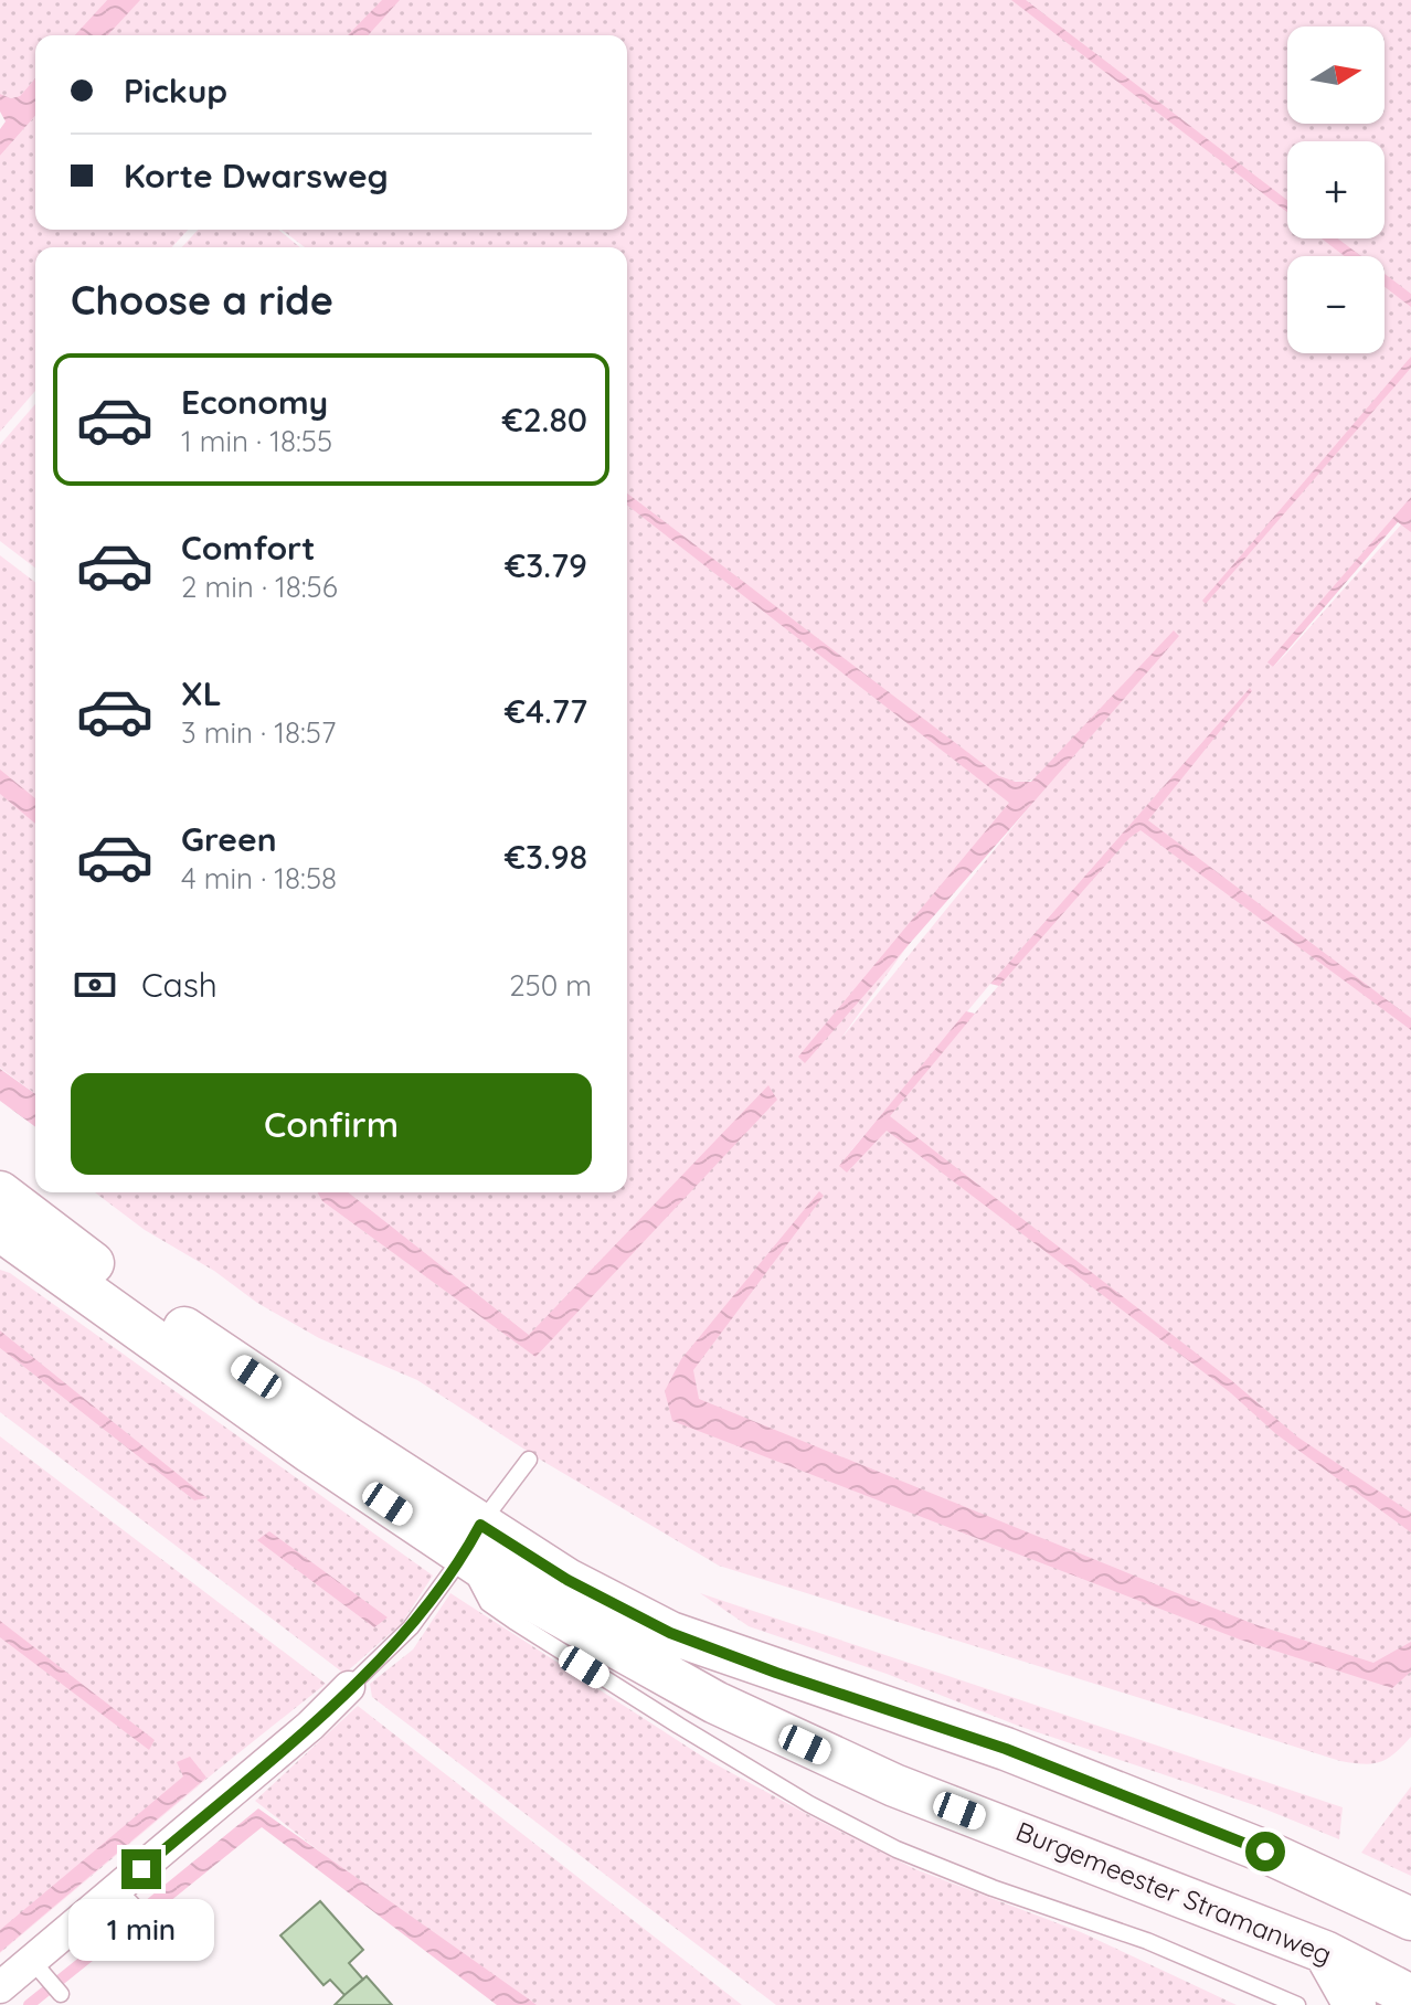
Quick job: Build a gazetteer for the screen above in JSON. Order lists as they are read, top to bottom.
{
  "streets": {
    "main road": ["Burgemeester Stramanweg"]
  },
  "north": "right",
  "page": {
    "map_buttons": ["+", "−"],
    "banner": ["Pickup", "Korte Dwarsweg"],
    "heading": "Choose a ride",
    "list": [
      {
        "name": "Economy",
        "note": "1 min · 18:55",
        "value": "€2.80"
      },
      {
        "name": "Comfort",
        "note": "2 min · 18:56",
        "value": "€3.79"
      },
      {
        "name": "XL",
        "note": "3 min · 18:57",
        "value": "€4.77"
      },
      {
        "name": "Green",
        "note": "4 min · 18:58",
        "value": "€3.98"
      }
    ],
    "pay": ["Cash", "250 m"],
    "buttons": "Confirm",
    "bubble": "1 min"
  }
}
